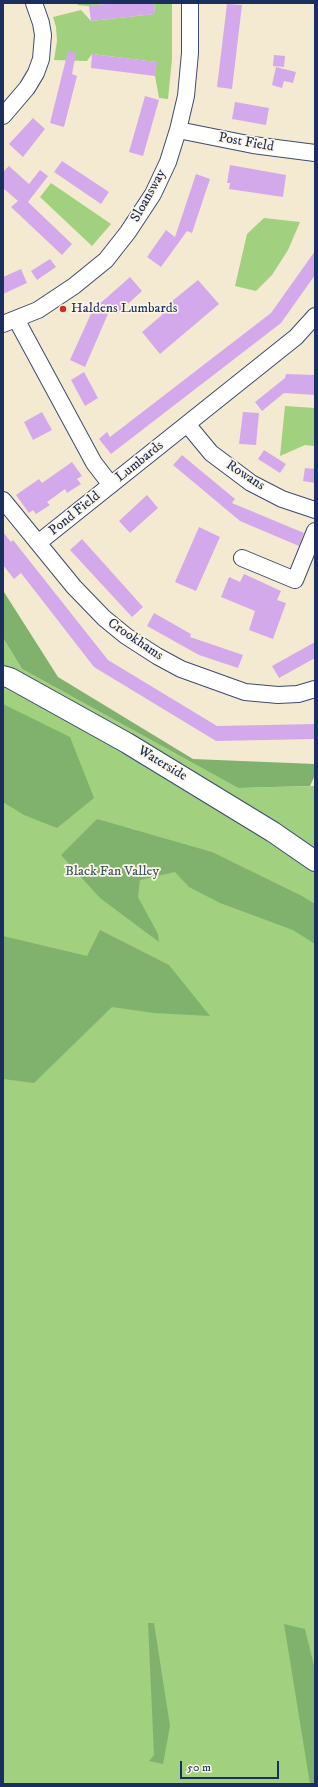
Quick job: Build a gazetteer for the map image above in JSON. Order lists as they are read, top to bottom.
{
  "streets": {
    "main road": ["Waterside"],
    "street": [
      "Post Field",
      "Sloansway",
      "Lumbards",
      "Rowans",
      "Pond Field",
      "Crookhams"
    ]
  },
  "crossings": [
    ["Post Field", "Sloansway"],
    ["Sloansway", "Lumbards"],
    ["Lumbards", "Rowans"],
    ["Lumbards", "Pond Field"],
    ["Pond Field", "Crookhams"]
  ],
  "parks": ["Black Fan Valley"],
  "places": ["Haldens Lumbards"],
  "scale_bar": "50 m"
}
